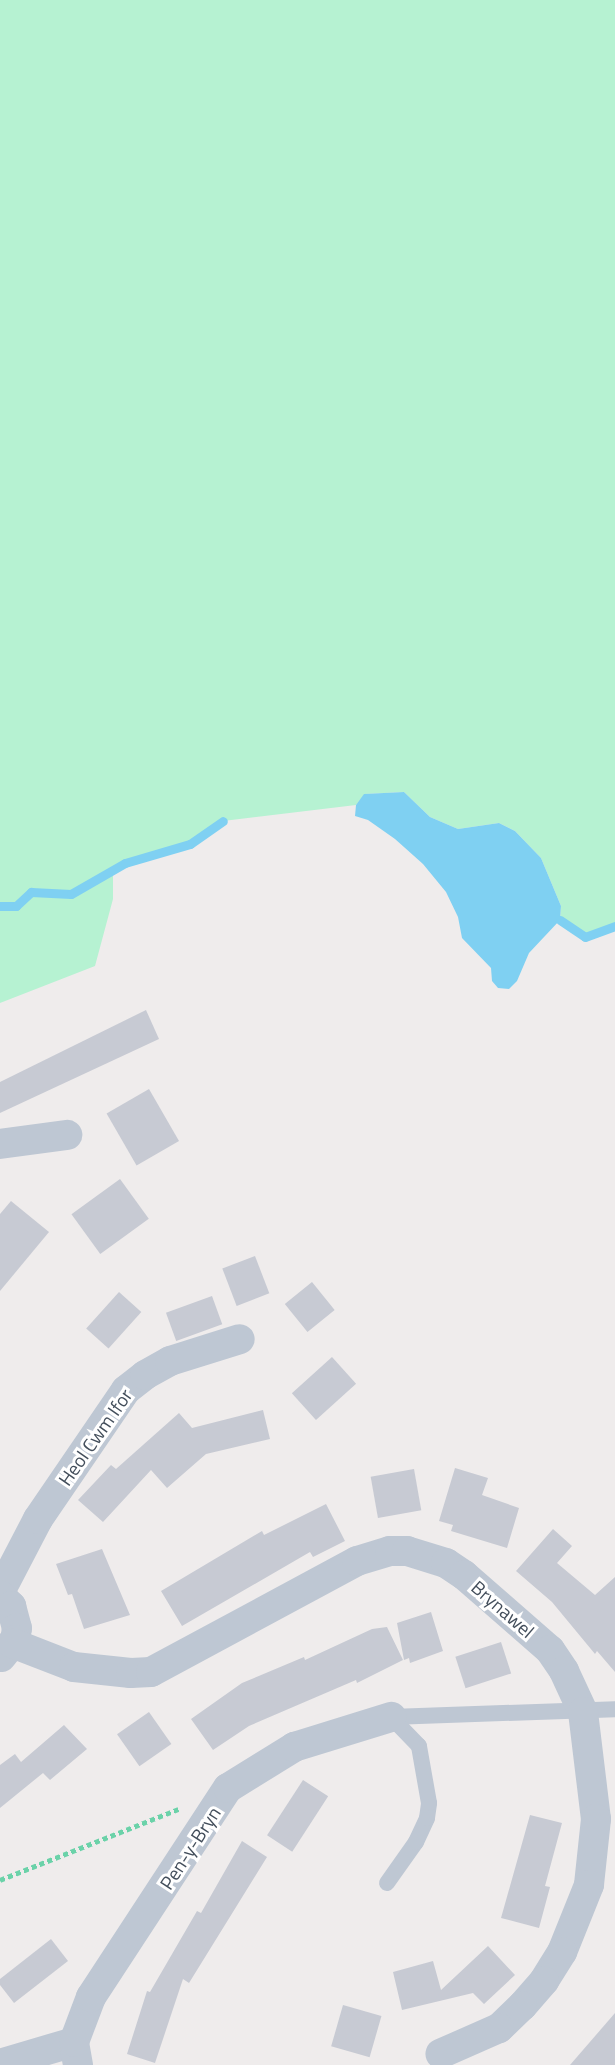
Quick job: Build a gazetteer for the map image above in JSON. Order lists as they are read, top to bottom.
{
  "streets": {
    "street": ["Heol Cwm Ifor", "Brynawel", "Pen-y-Bryn"]
  }
}
